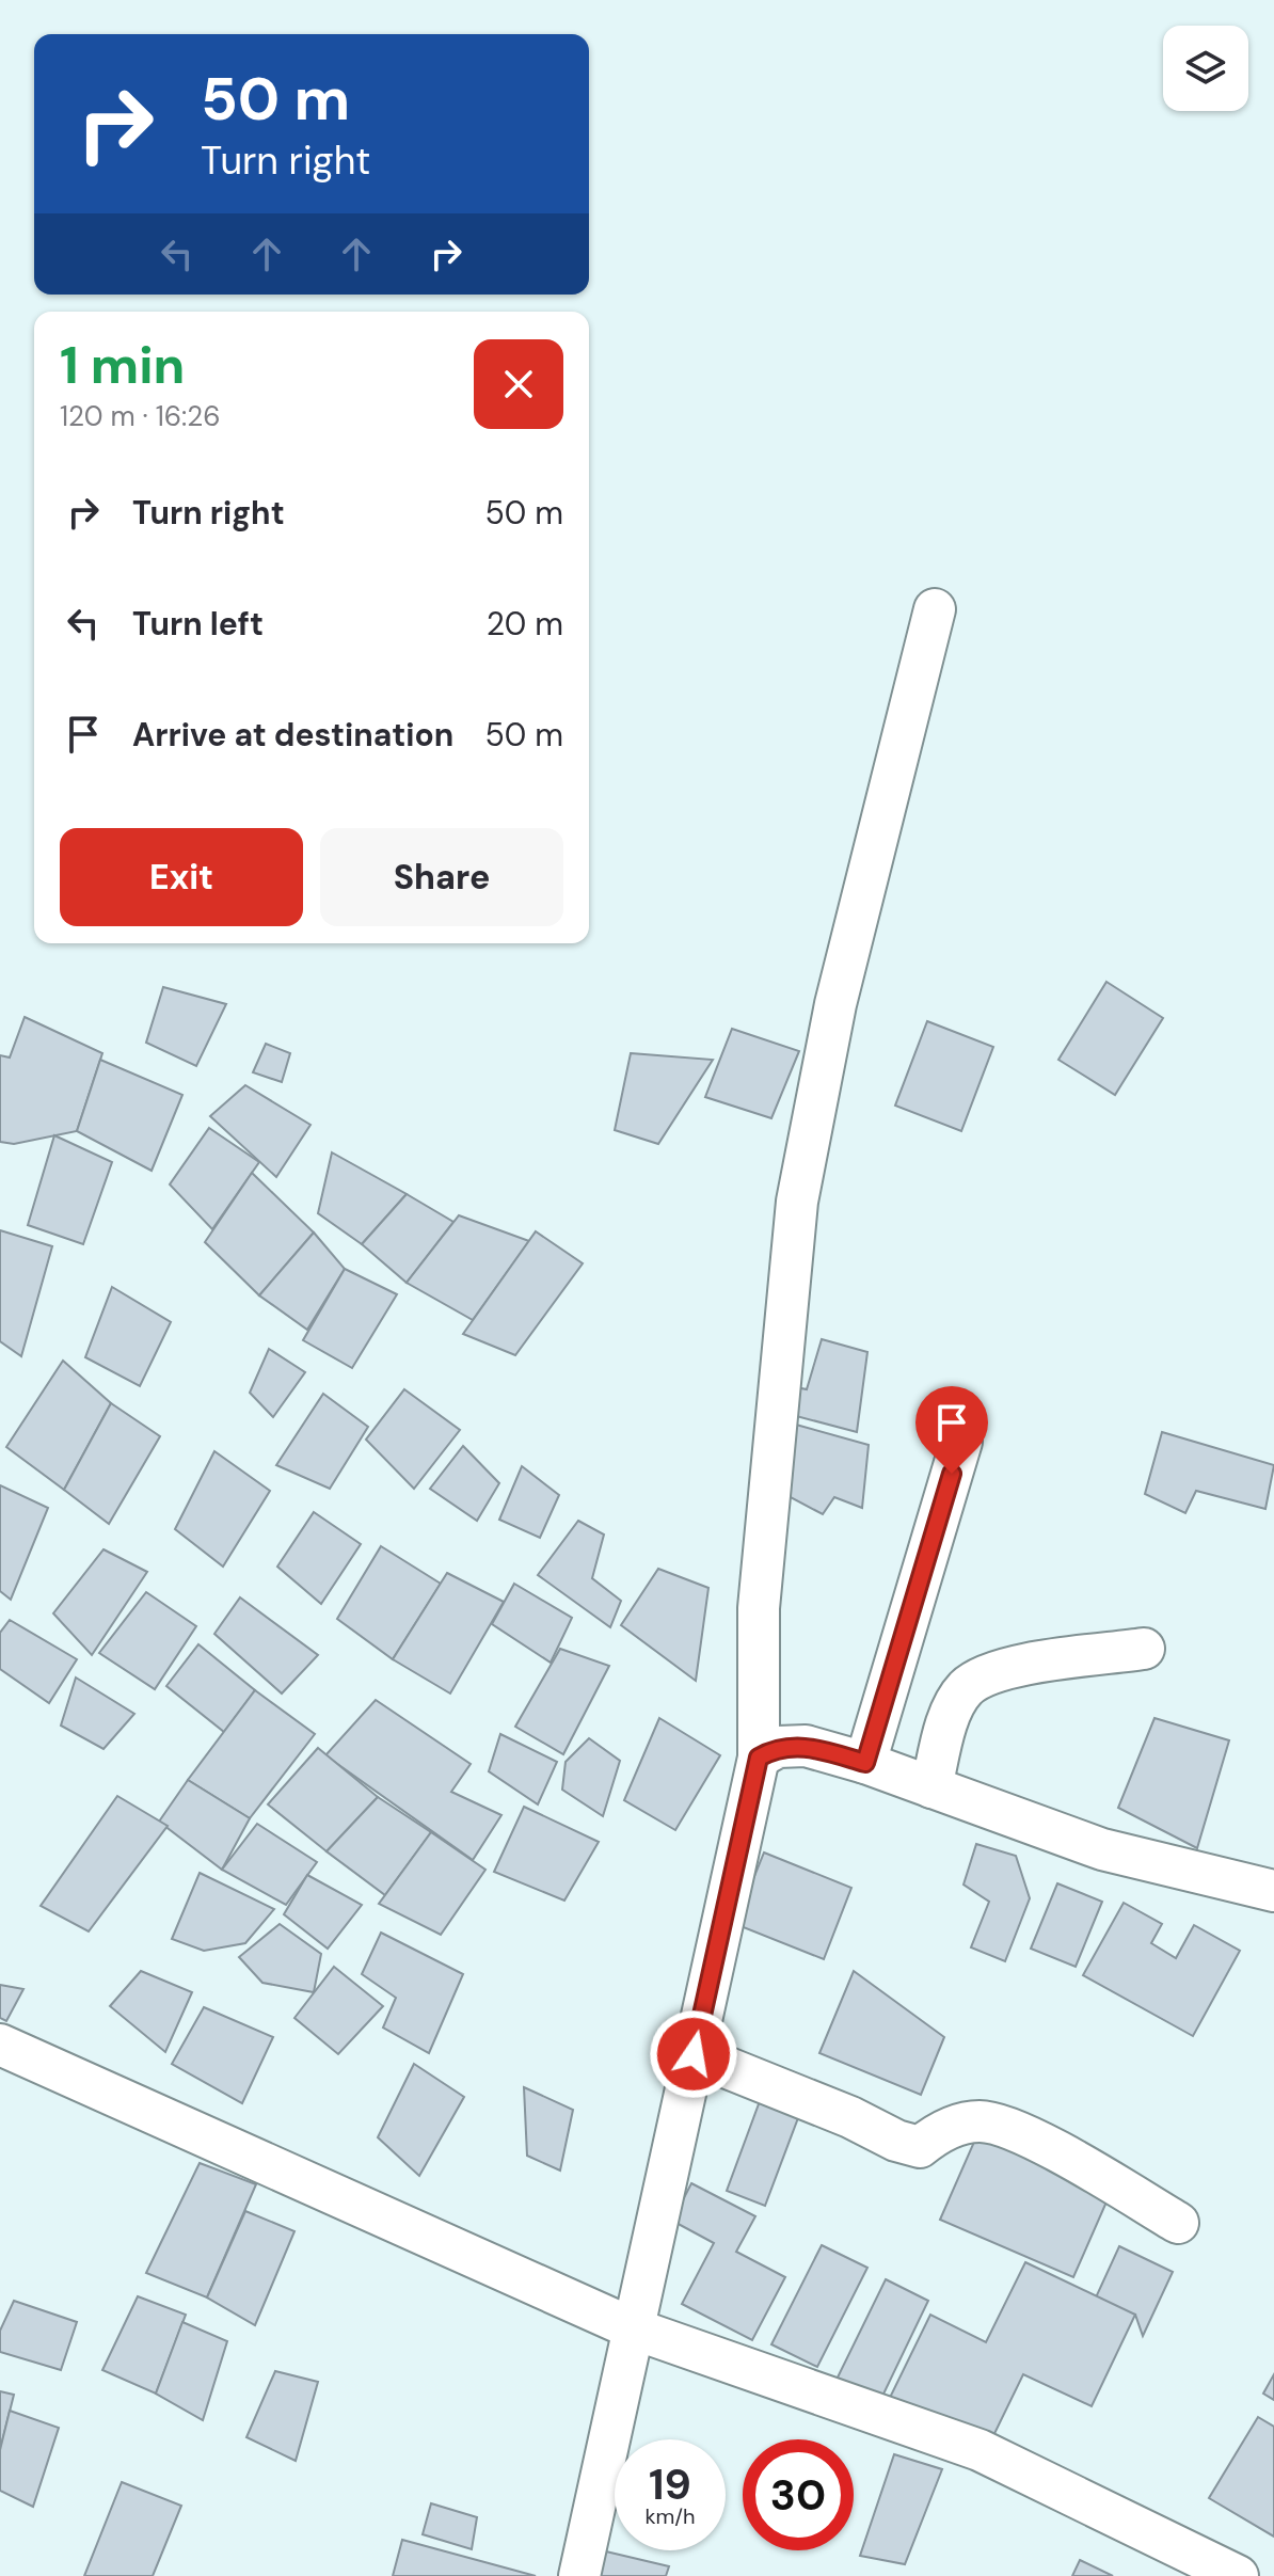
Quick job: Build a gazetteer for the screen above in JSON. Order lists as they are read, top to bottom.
{
  "page": {
    "turn": ["50 m", "Turn right"],
    "heading": ["1 min", "120 m · 16:26"],
    "list": [
      {
        "name": "Turn right",
        "value": "50 m"
      },
      {
        "name": "Turn left",
        "value": "20 m"
      },
      {
        "name": "Arrive at destination",
        "value": "50 m"
      }
    ],
    "buttons": ["Exit", "Share"],
    "speed": "19 km/h",
    "limit": "30"
  }
}
